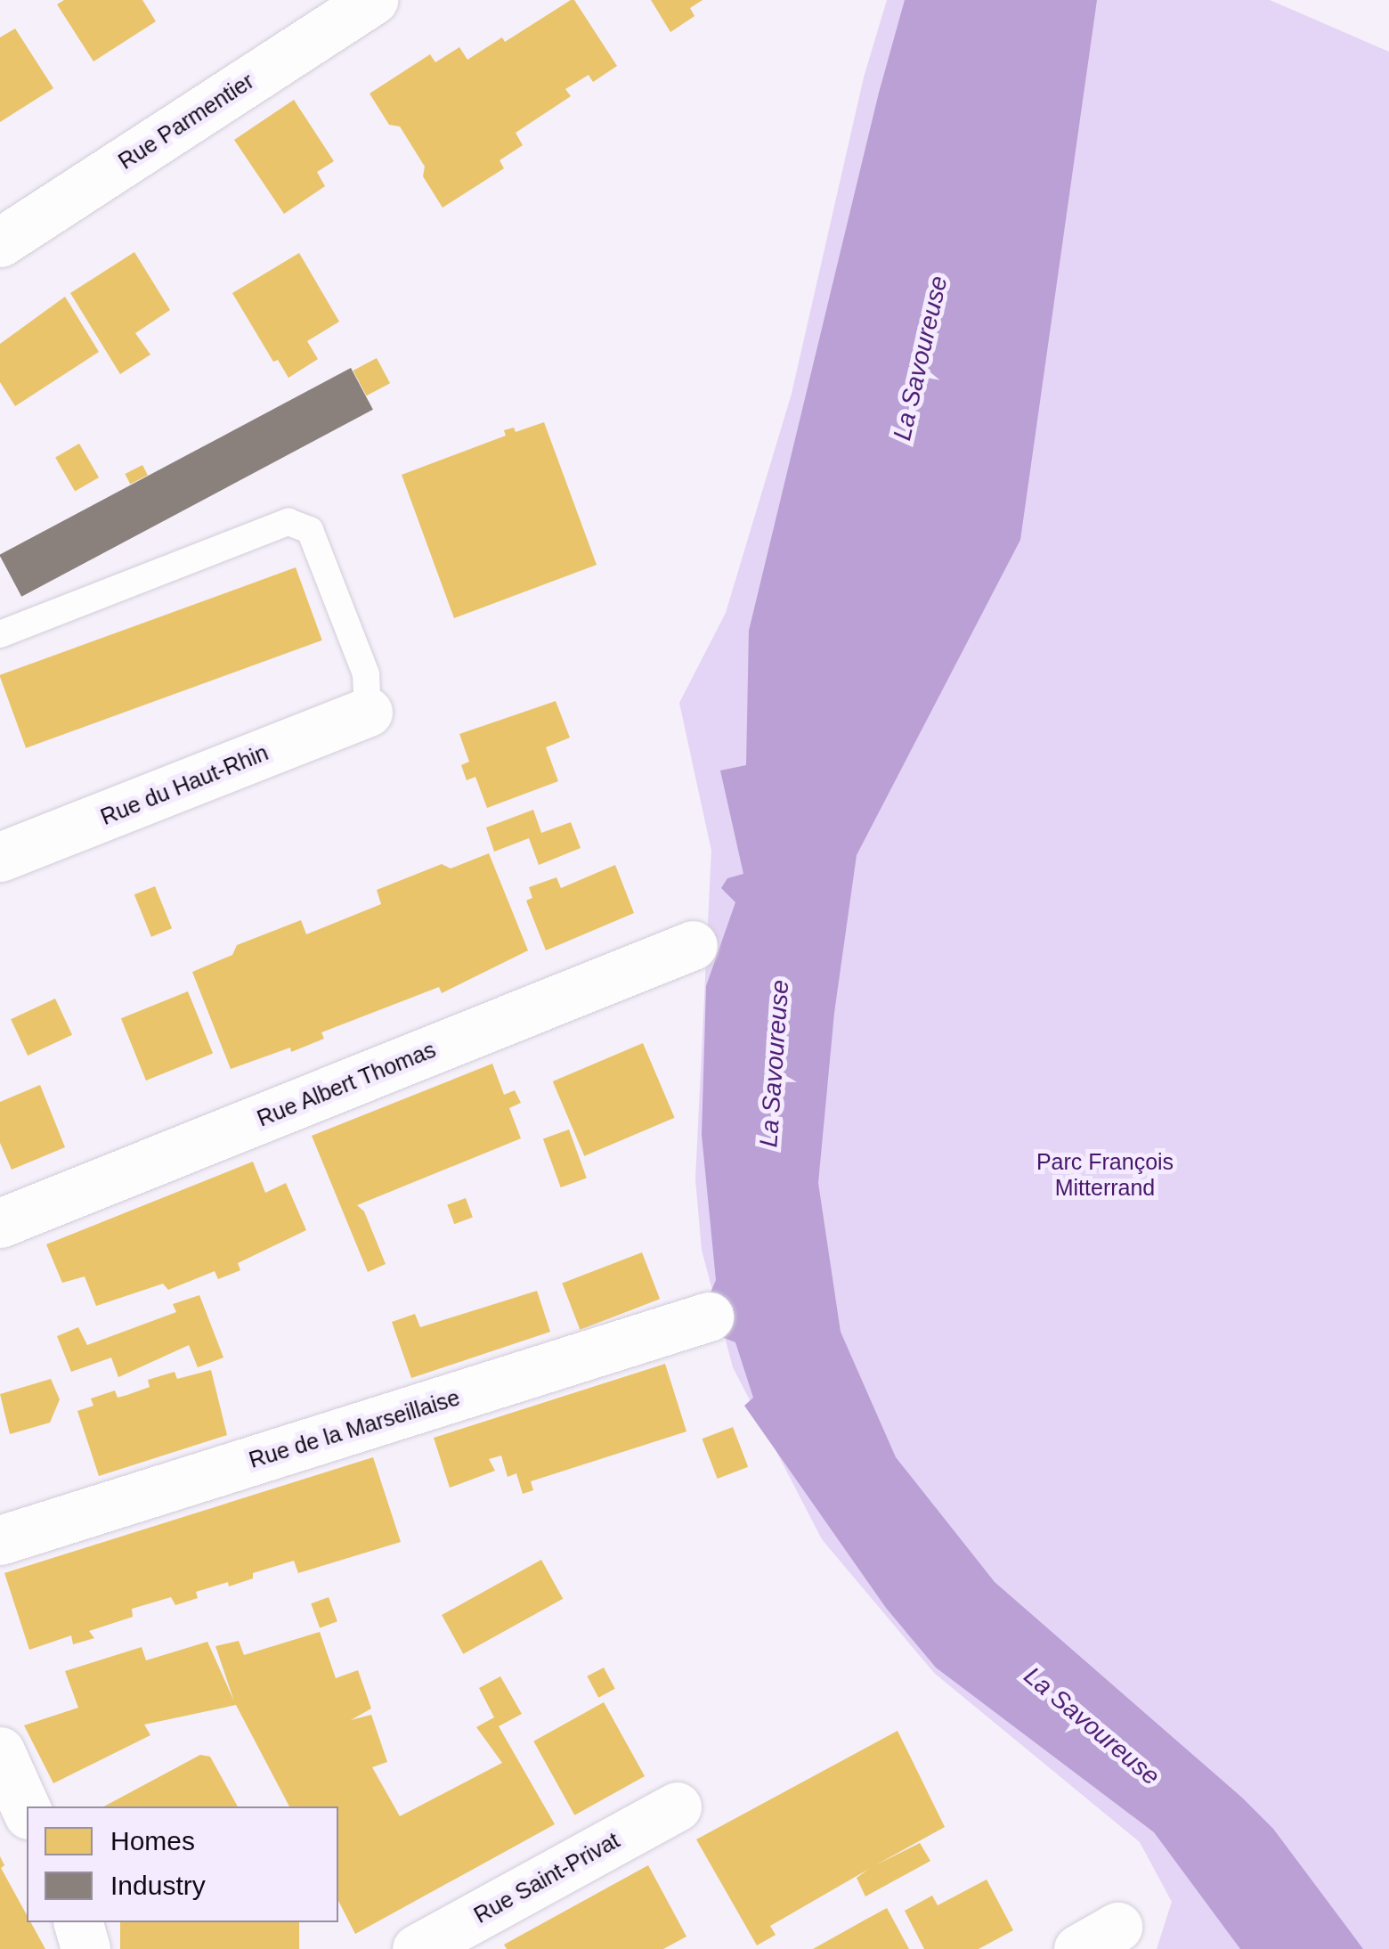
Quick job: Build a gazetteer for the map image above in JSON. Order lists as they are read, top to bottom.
{
  "streets": {
    "street": [
      "Rue Parmentier",
      "Rue du Haut-Rhin",
      "Rue Albert Thomas",
      "Rue de la Marseillaise",
      "Rue Saint-Privat"
    ]
  },
  "water": ["La Savoureuse"],
  "parks": ["Parc François Mitterrand"],
  "legend": ["Homes", "Industry"]
}
